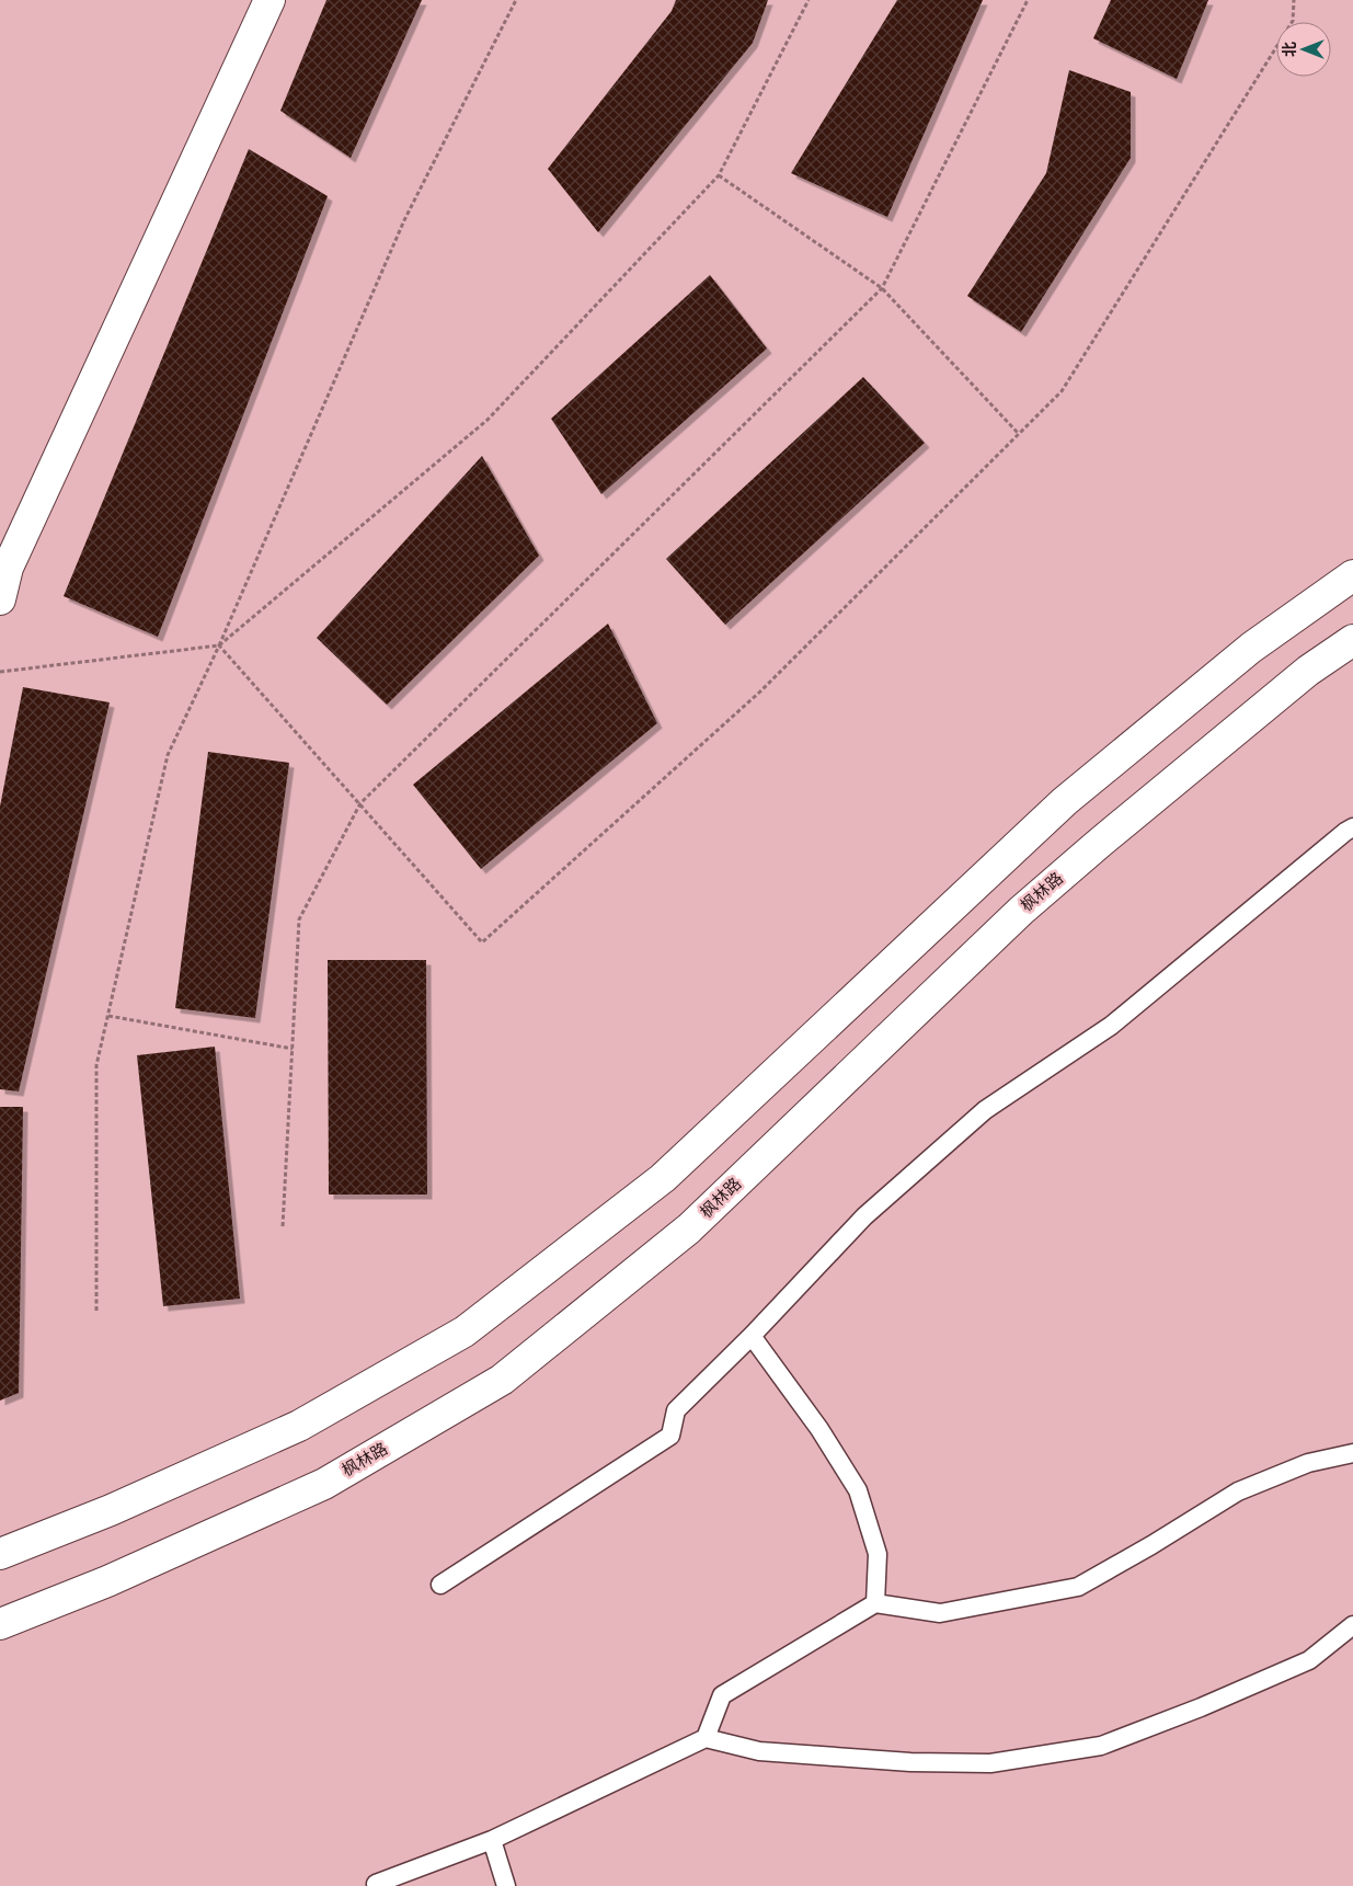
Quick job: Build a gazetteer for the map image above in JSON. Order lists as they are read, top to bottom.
{
  "streets": {
    "main road": ["枫林路"]
  },
  "north": "left"
}
